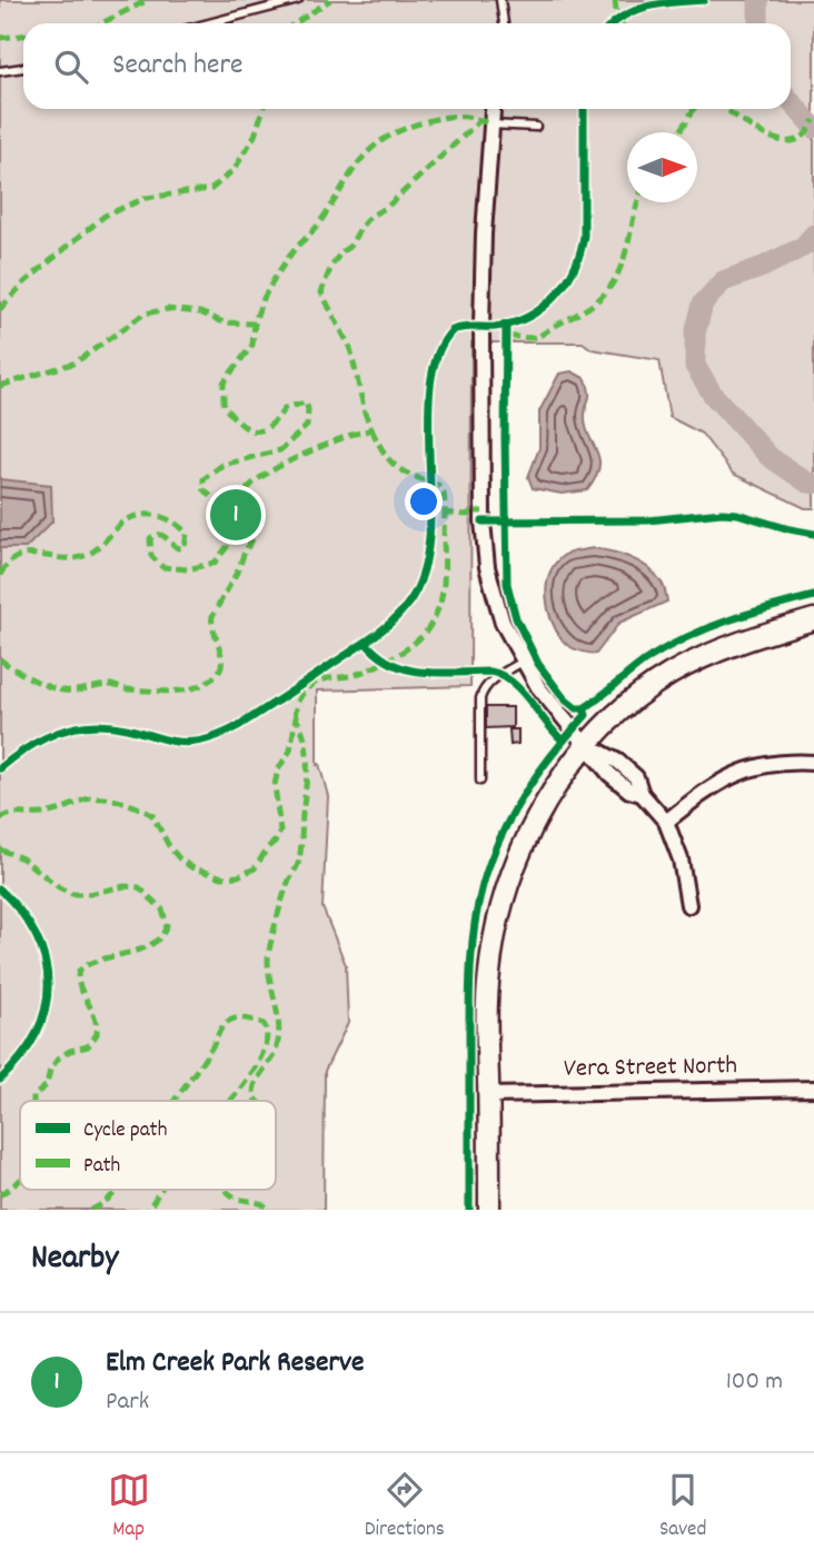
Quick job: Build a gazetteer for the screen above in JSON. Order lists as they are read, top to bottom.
{
  "streets": {
    "street": ["Vera Street North"]
  },
  "legend": ["Cycle path", "Path"],
  "north": "right",
  "page": {
    "search": "Search here",
    "pins": "1",
    "heading": "Nearby",
    "list": [
      {
        "mark": "1",
        "name": "Elm Creek Park Reserve",
        "note": "Park",
        "value": "100 m"
      }
    ],
    "nav": ["Map", "Directions", "Saved"]
  }
}
